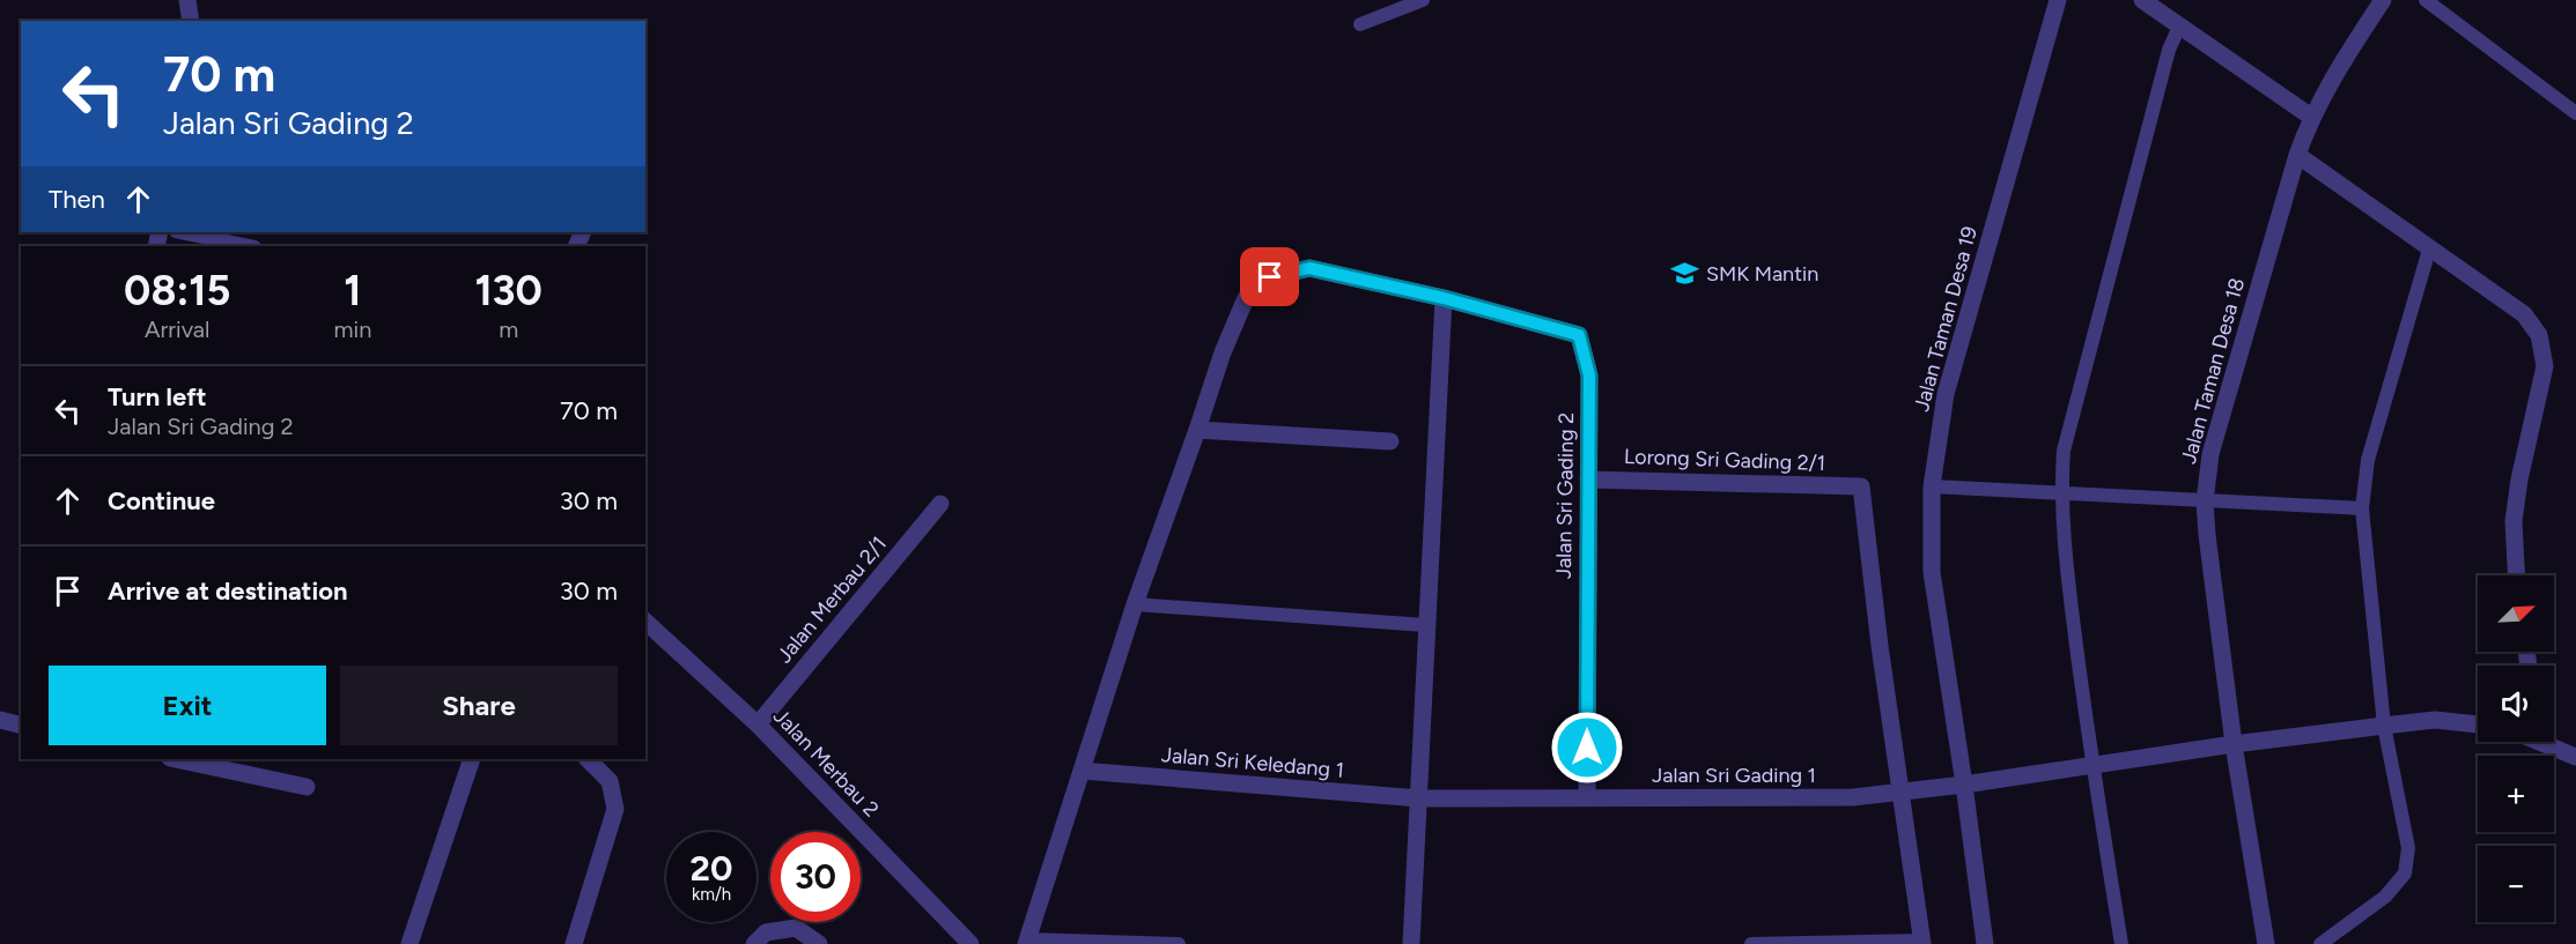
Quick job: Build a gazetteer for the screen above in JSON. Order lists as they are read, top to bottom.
{
  "streets": {
    "street": [
      "Jalan Taman Desa 19",
      "Jalan Taman Desa 18",
      "Lorong Sri Gading 2/1",
      "Jalan Sri Gading 2",
      "Jalan Merbau 2/1",
      "Jalan Merbau 2",
      "Jalan Sri Keledang 1",
      "Jalan Sri Gading 1"
    ]
  },
  "crossings": [
    ["Jalan Taman Desa 19", "Jalan Sri Gading 1"],
    ["Jalan Taman Desa 18", "Jalan Sri Gading 1"],
    ["Lorong Sri Gading 2/1", "Jalan Sri Gading 2"],
    ["Lorong Sri Gading 2/1", "Jalan Sri Gading 1"],
    ["Jalan Sri Gading 2", "Jalan Sri Gading 1"],
    ["Jalan Merbau 2/1", "Jalan Merbau 2"],
    ["Jalan Sri Keledang 1", "Jalan Sri Gading 1"]
  ],
  "places": {
    "school or university": ["SMK Mantin"]
  },
  "north": "top right",
  "page": {
    "turn": ["70 m", "Jalan Sri Gading 2"],
    "then": "Then",
    "eta": [
      "08:15",
      "Arrival",
      "1",
      "min",
      "130",
      "m"
    ],
    "list": [
      {
        "name": "Turn left",
        "note": "Jalan Sri Gading 2",
        "value": "70 m"
      },
      {
        "name": "Continue",
        "value": "30 m"
      },
      {
        "name": "Arrive at destination",
        "value": "30 m"
      }
    ],
    "map_buttons": ["+", "−"],
    "buttons": ["Exit", "Share"],
    "speed": "20 km/h",
    "limit": "30"
  }
}
